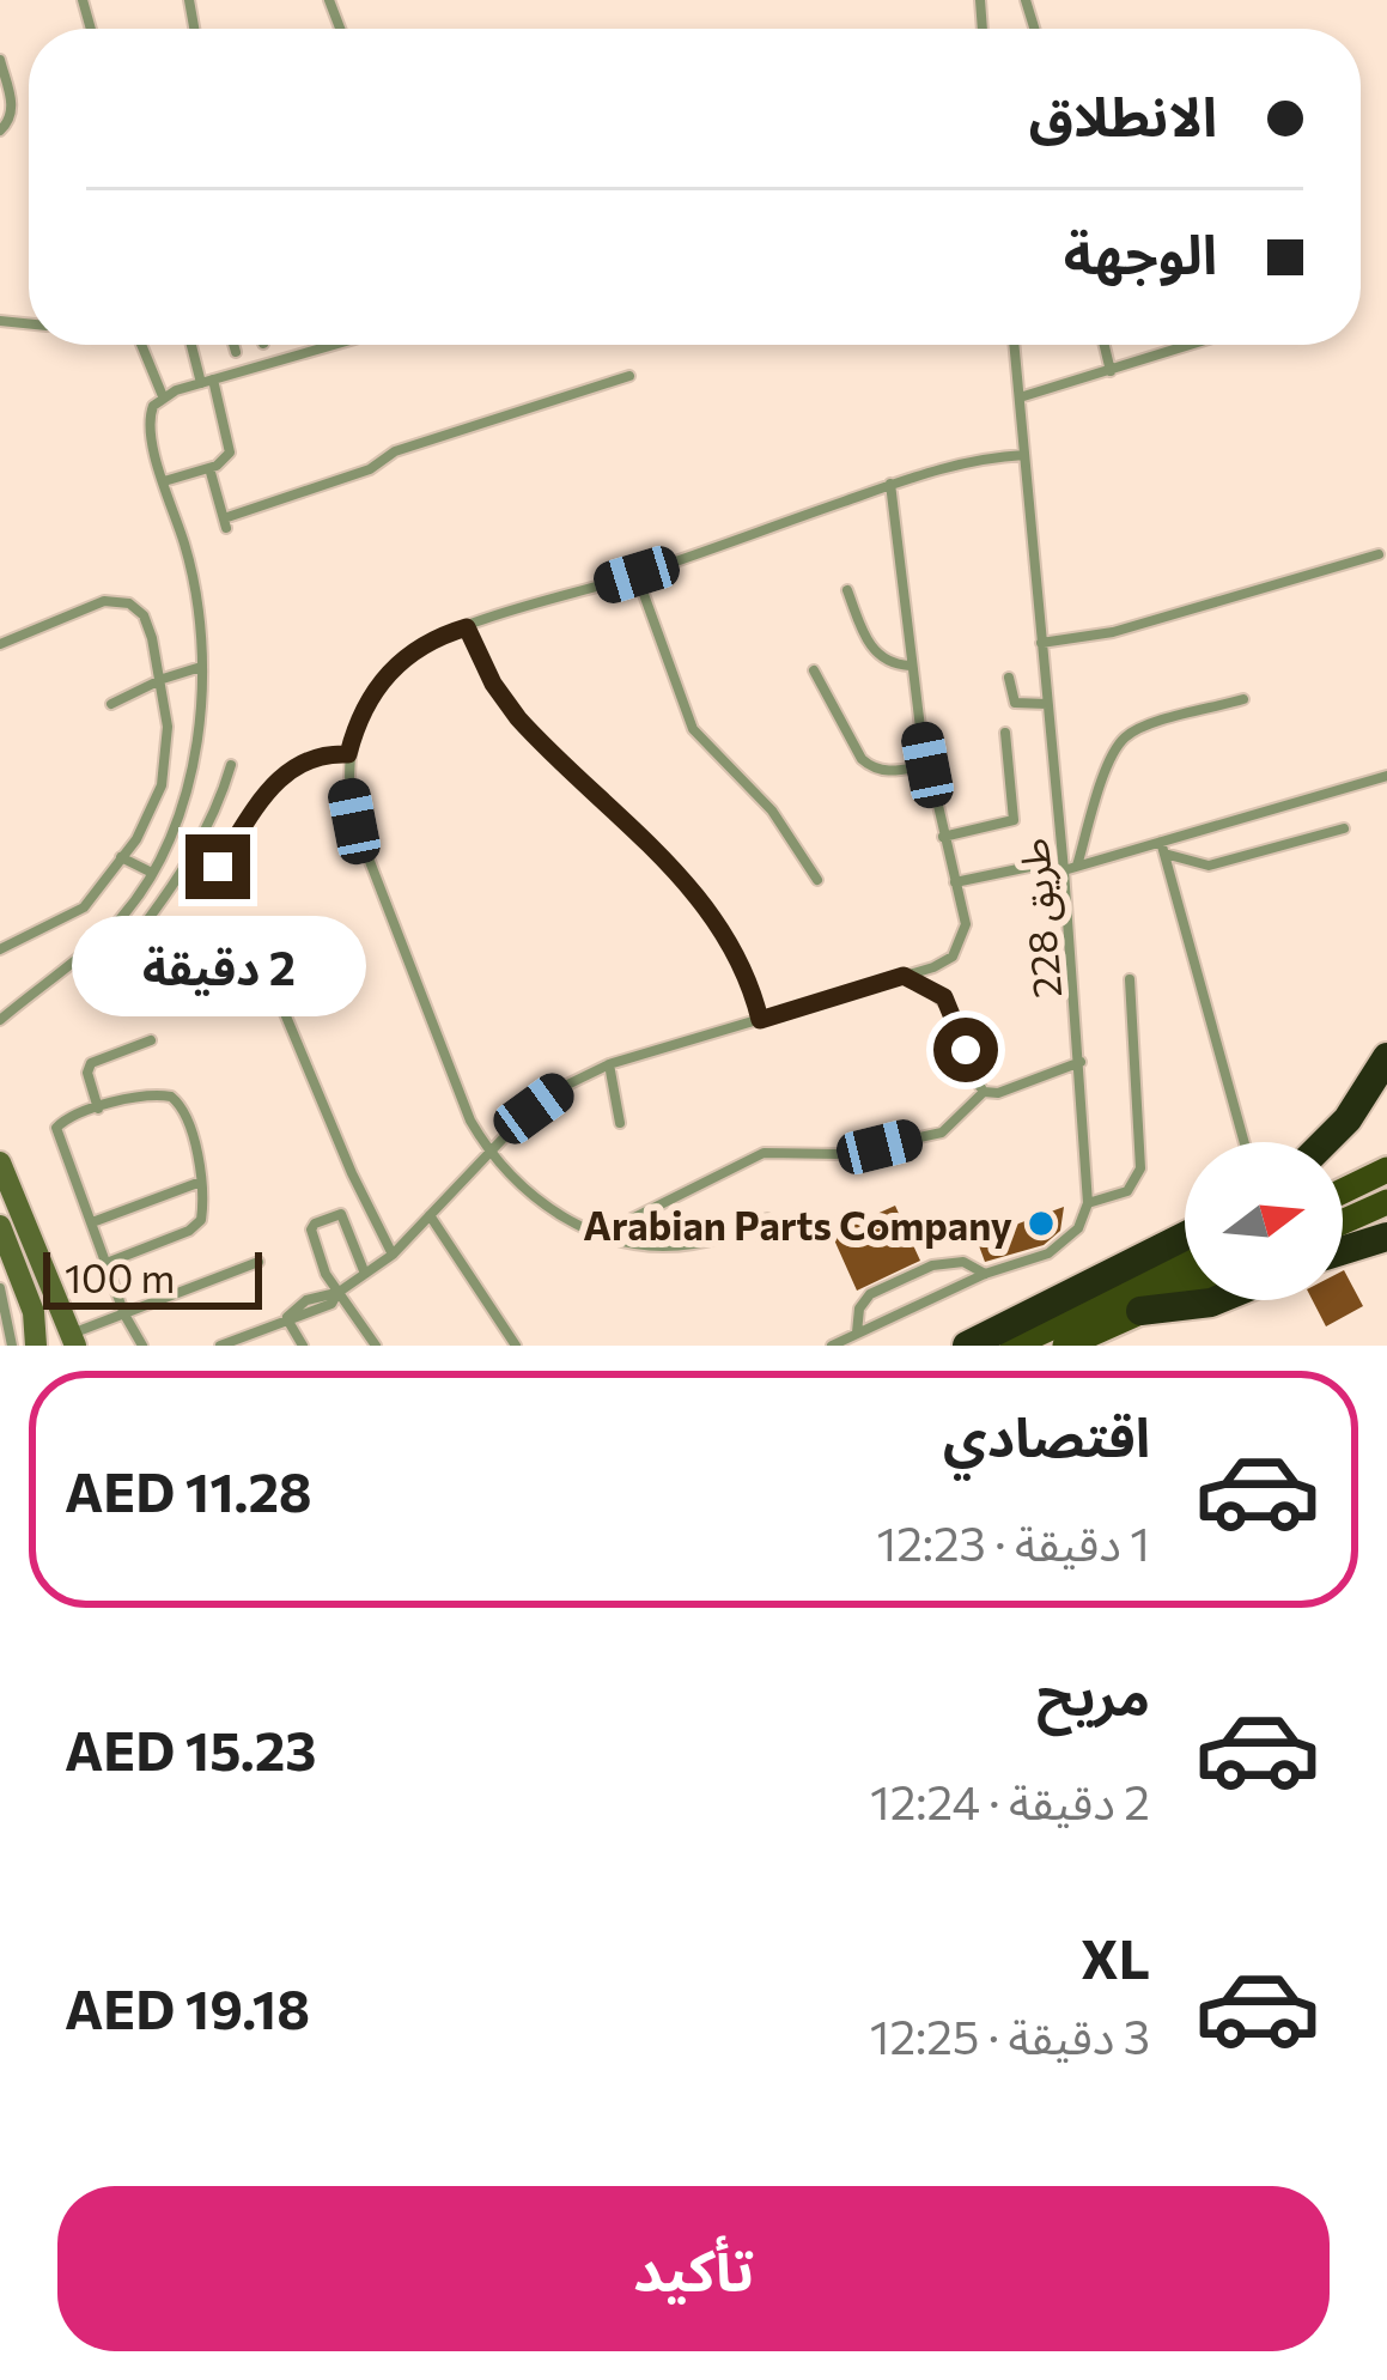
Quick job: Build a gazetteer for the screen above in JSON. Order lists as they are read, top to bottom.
{
  "streets": {
    "lane": ["طريق 228"]
  },
  "places": ["Arabian Parts Company"],
  "scale_bar": "100 m",
  "north": "right",
  "page": {
    "banner": ["الانطلاق", "الوجهة"],
    "bubble": "2 دقيقة",
    "scale": "100 m",
    "list": [
      {
        "name": "اقتصادي",
        "note": "1 دقيقة · 12:23",
        "value": "AED 11.28"
      },
      {
        "name": "مريح",
        "note": "2 دقيقة · 12:24",
        "value": "AED 15.23"
      },
      {
        "name": "XL",
        "note": "3 دقيقة · 12:25",
        "value": "AED 19.18"
      }
    ],
    "buttons": "تأكيد"
  }
}
